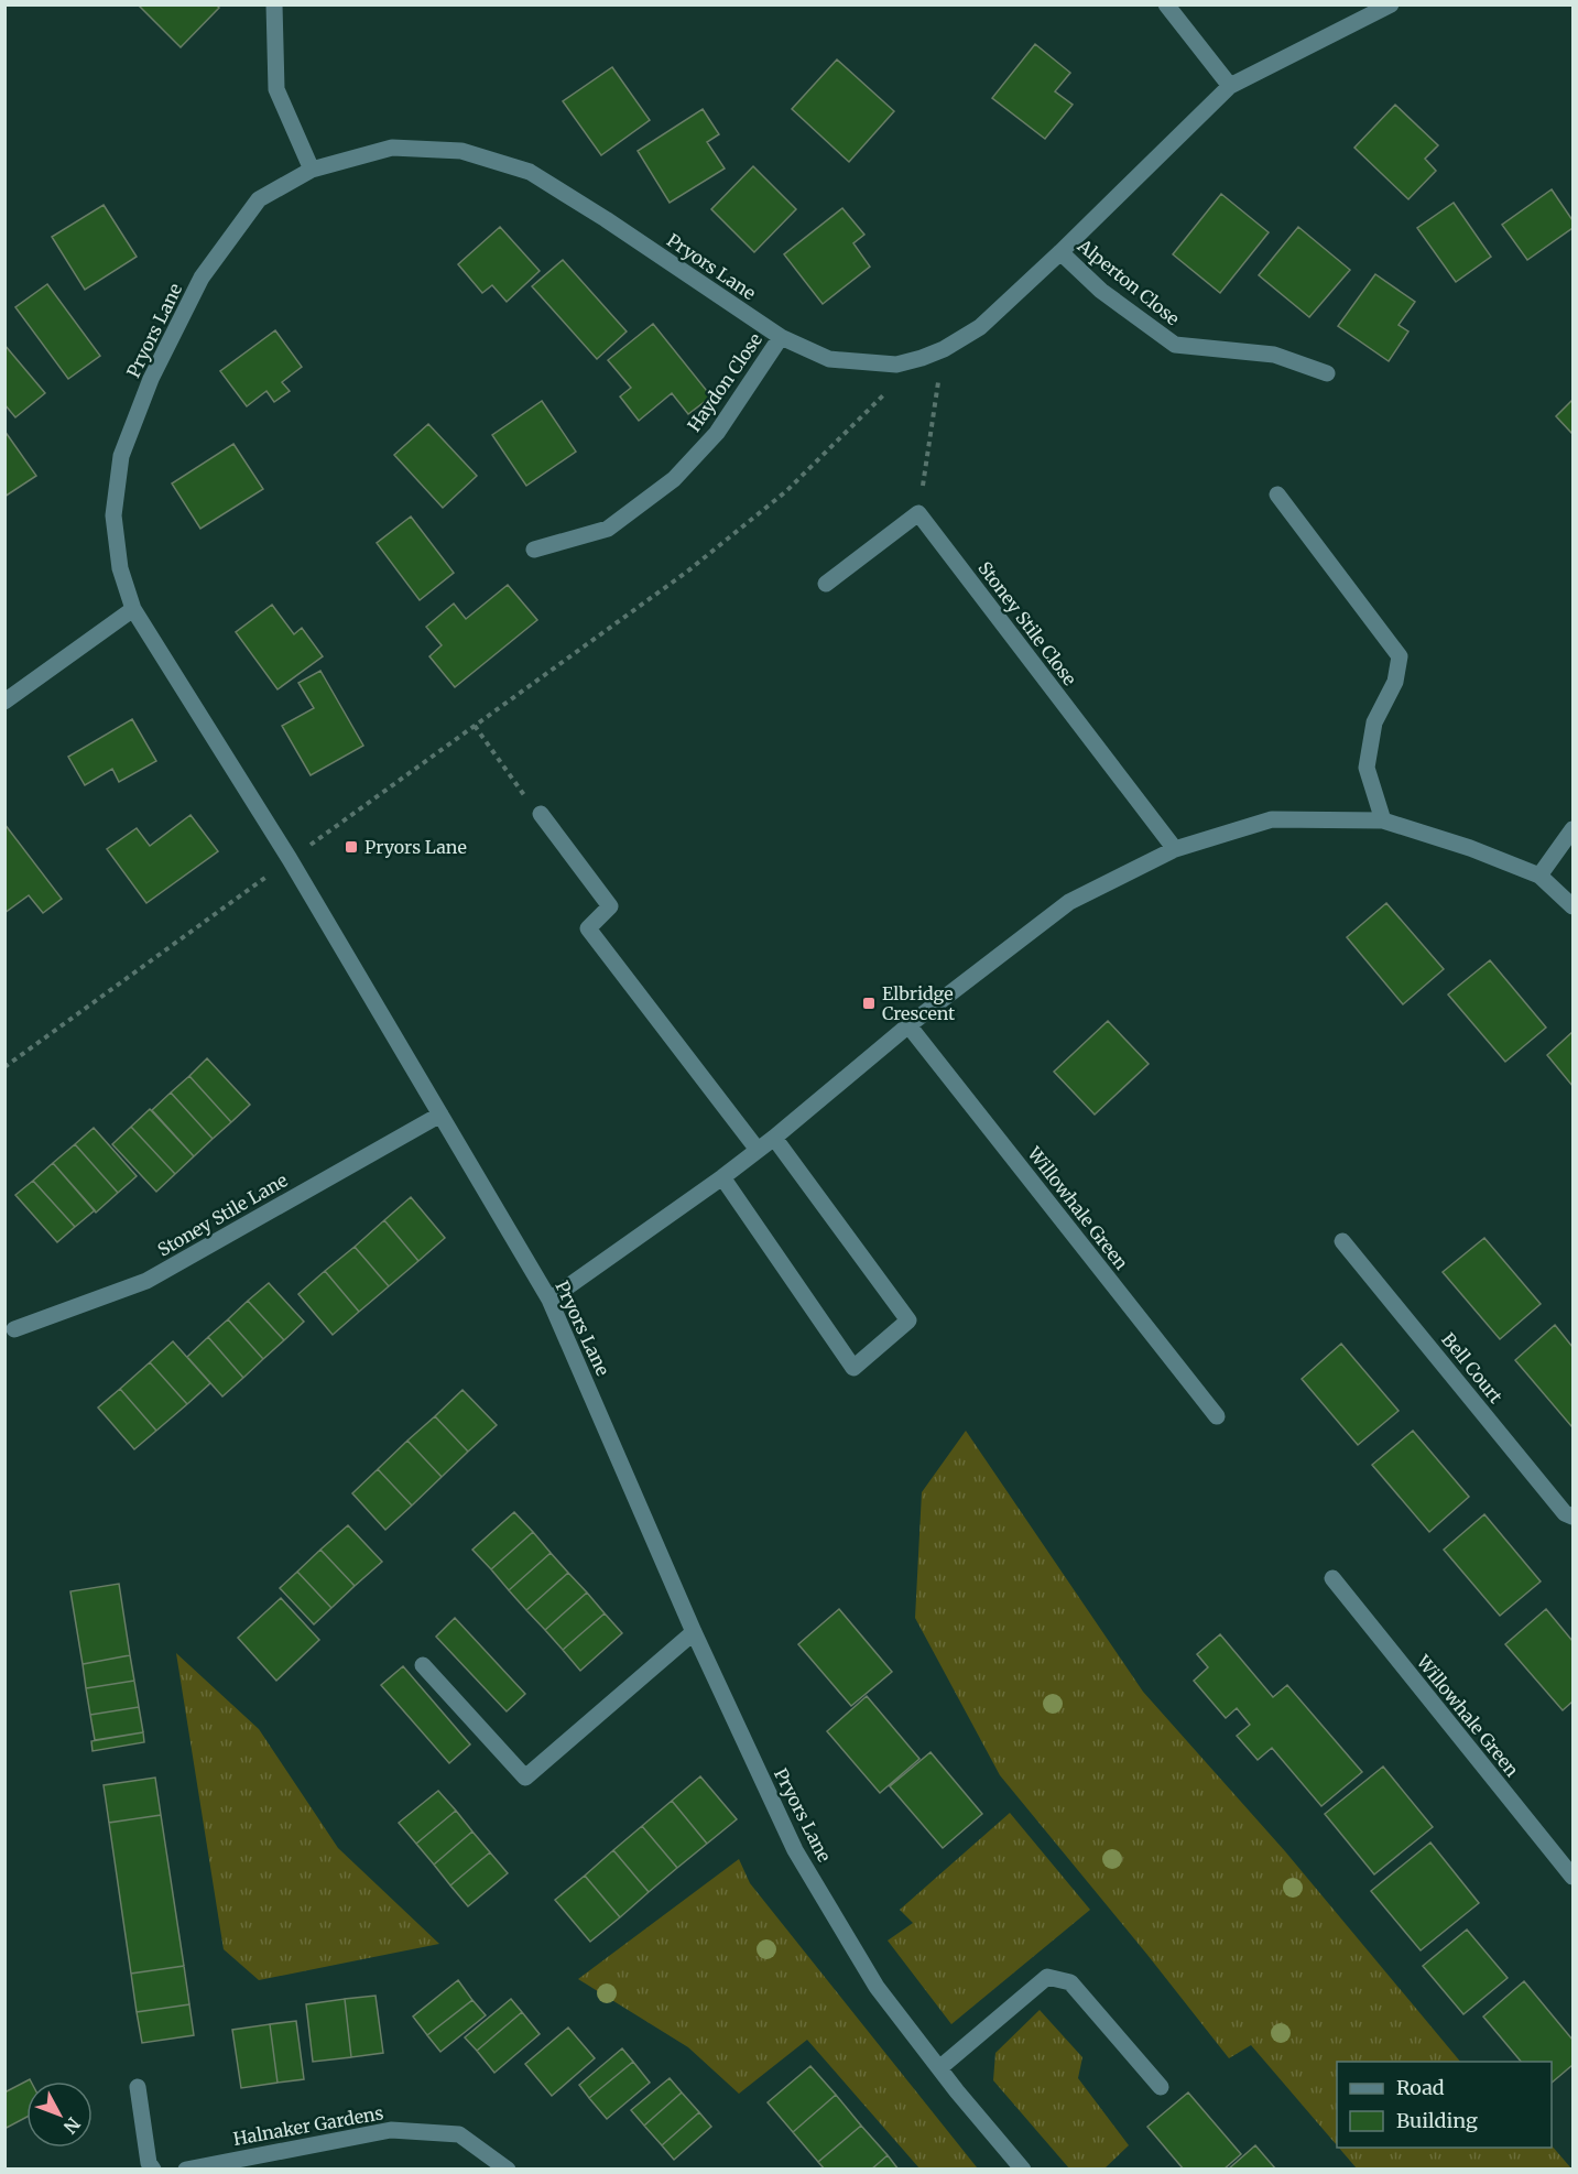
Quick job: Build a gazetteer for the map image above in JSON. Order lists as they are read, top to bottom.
{
  "streets": {
    "street": [
      "Pryors Lane",
      "Alperton Close",
      "Haydon Close",
      "Stoney Stile Close",
      "Willowhale Green",
      "Stoney Stile Lane",
      "Bell Court",
      "Halnaker Gardens"
    ]
  },
  "crossings": [
    ["Pryors Lane", "Alperton Close"],
    ["Pryors Lane", "Haydon Close"],
    ["Pryors Lane", "Stoney Stile Lane"]
  ],
  "places": {
    "transit": ["Pryors Lane", "Elbridge Crescent"]
  },
  "legend": ["Road", "Building"],
  "north": "bottom right"
}
